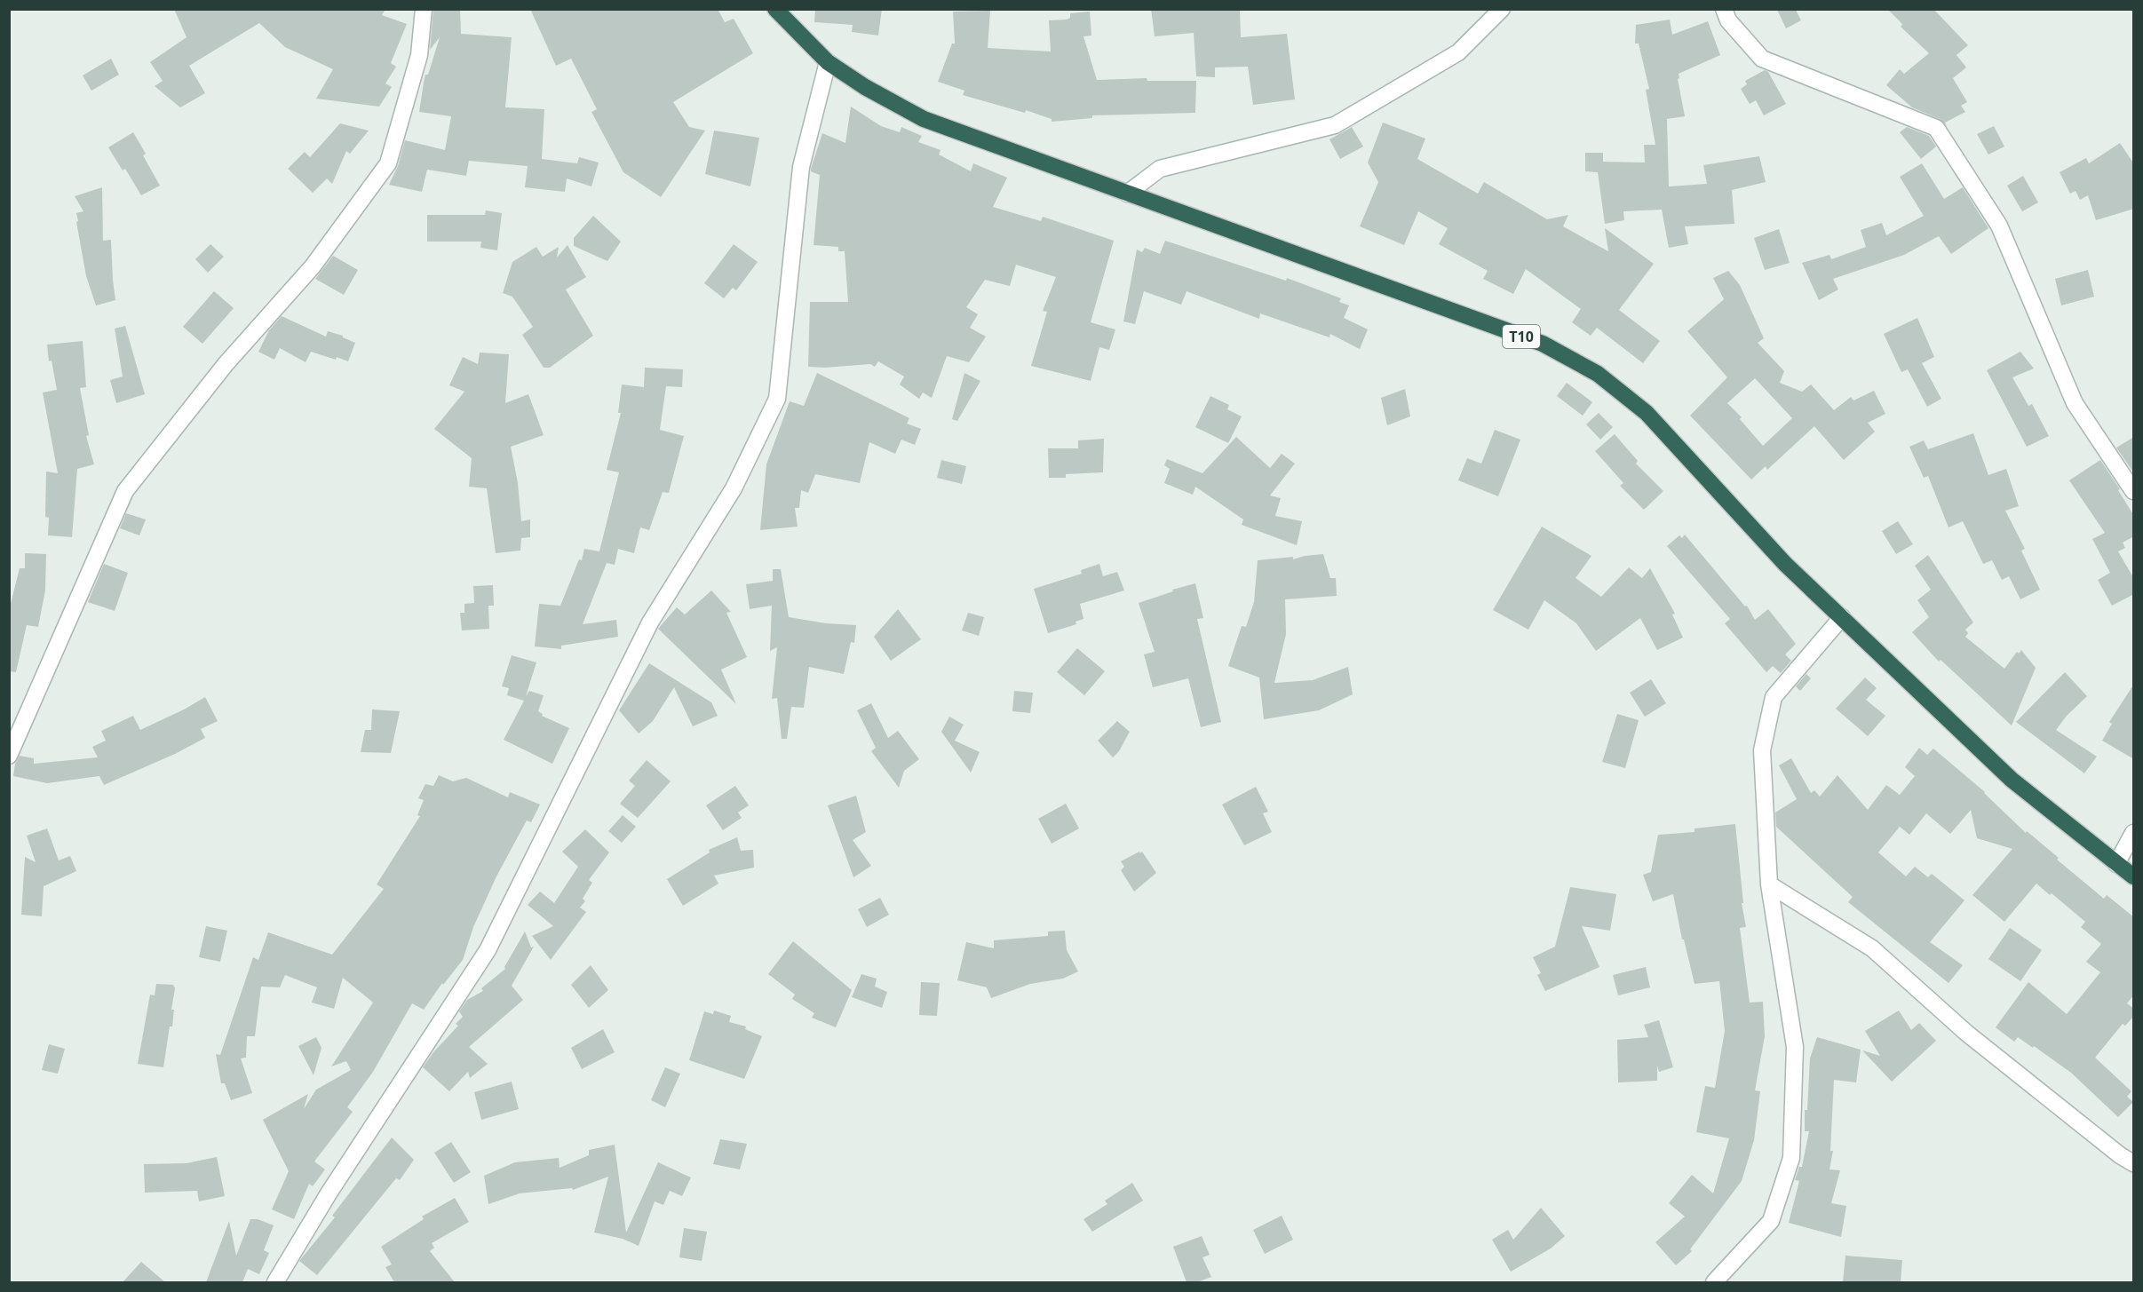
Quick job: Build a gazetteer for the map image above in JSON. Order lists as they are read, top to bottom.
{
  "streets": {
    "highway": ["T10"]
  }
}
